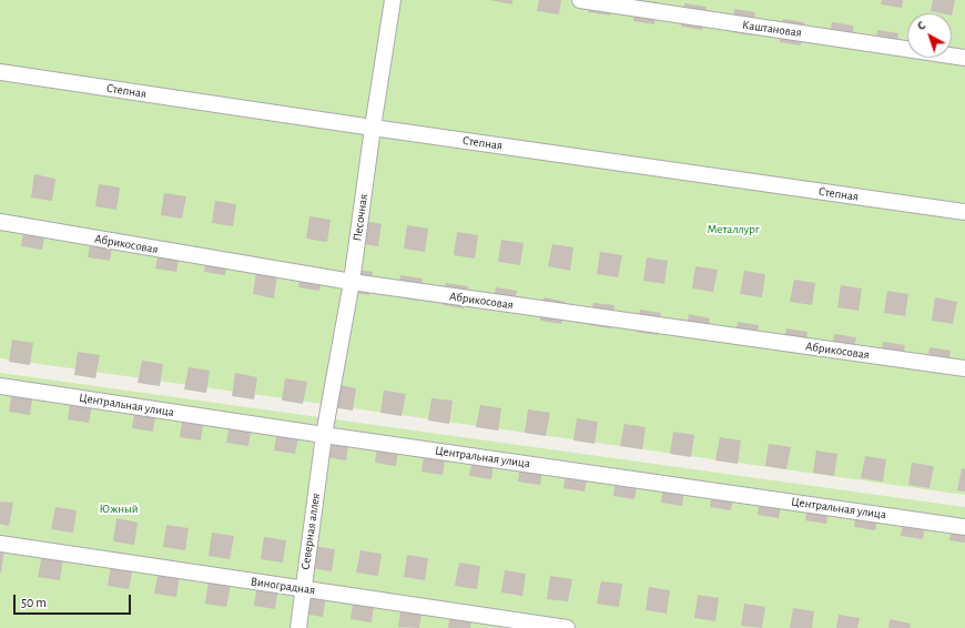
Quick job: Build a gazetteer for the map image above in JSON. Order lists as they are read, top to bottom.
{
  "streets": {
    "street": [
      "Каштановая",
      "Степная",
      "Песочная",
      "Абрикосовая",
      "Центральная улица",
      "Северная аллея",
      "Виноградная"
    ]
  },
  "crossings": [
    ["Степная", "Песочная"],
    ["Песочная", "Абрикосовая"],
    ["Песочная", "Центральная улица"],
    ["Песочная", "Северная аллея"],
    ["Центральная улица", "Северная аллея"],
    ["Северная аллея", "Виноградная"]
  ],
  "parks": ["Металлург", "Южный"],
  "scale_bar": "50 m",
  "north": "top left"
}
